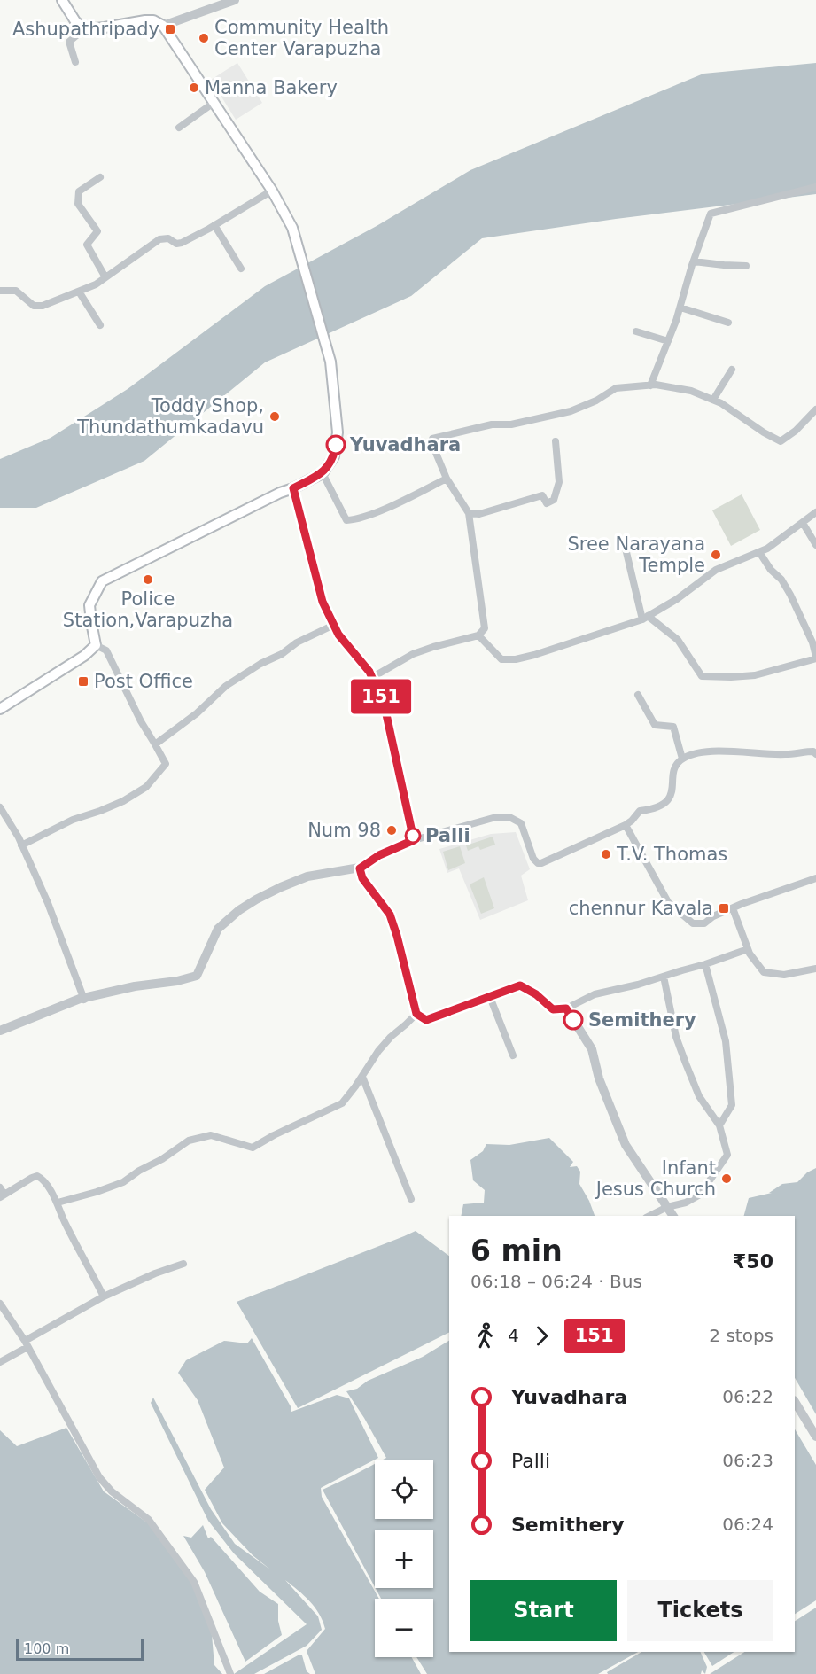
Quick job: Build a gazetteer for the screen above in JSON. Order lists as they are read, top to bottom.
{
  "places": {
    "transit": ["Ashupathripady", "Post Office", "chennur Kavala"],
    "other": [
      "Community Health Center Varapuzha",
      "Manna Bakery",
      "Toddy Shop, Thundathumkadavu",
      "Yuvadhara",
      "Sree Narayana Temple",
      "Police Station,Varapuzha",
      "Num 98",
      "Palli",
      "T.V. Thomas",
      "Semithery",
      "Infant Jesus Church"
    ]
  },
  "lines": ["bus line 151"],
  "scale_bar": "100 m",
  "page": {
    "on_map": "151",
    "heading": ["6 min", "06:18 – 06:24 · Bus", "₹50"],
    "legs": ["4", "151", "2 stops"],
    "list": [
      {
        "name": "Yuvadhara",
        "value": "06:22"
      },
      {
        "name": "Palli",
        "value": "06:23"
      },
      {
        "name": "Semithery",
        "value": "06:24"
      }
    ],
    "map_buttons": ["+", "−"],
    "buttons": ["Start", "Tickets"],
    "scale": "100 m"
  }
}
